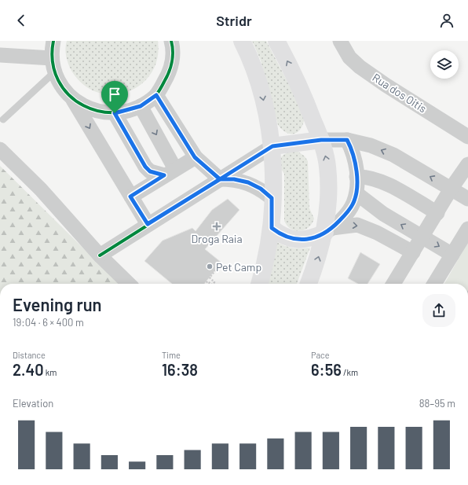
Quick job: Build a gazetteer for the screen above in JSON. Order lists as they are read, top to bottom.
{
  "streets": {
    "street": ["Rua dos Oitis"]
  },
  "places": {
    "health": ["Droga Raia"],
    "other": ["Pet Camp"]
  },
  "page": {
    "header": "Stridr",
    "heading": ["Evening run", "19:04 · 6 × 400 m"],
    "stats": [
      ["Distance", "2.40 km"],
      ["Time", "16:38"],
      ["Pace", "6:56 /km"]
    ],
    "chart": ["Elevation", "88–95 m"]
  }
}
